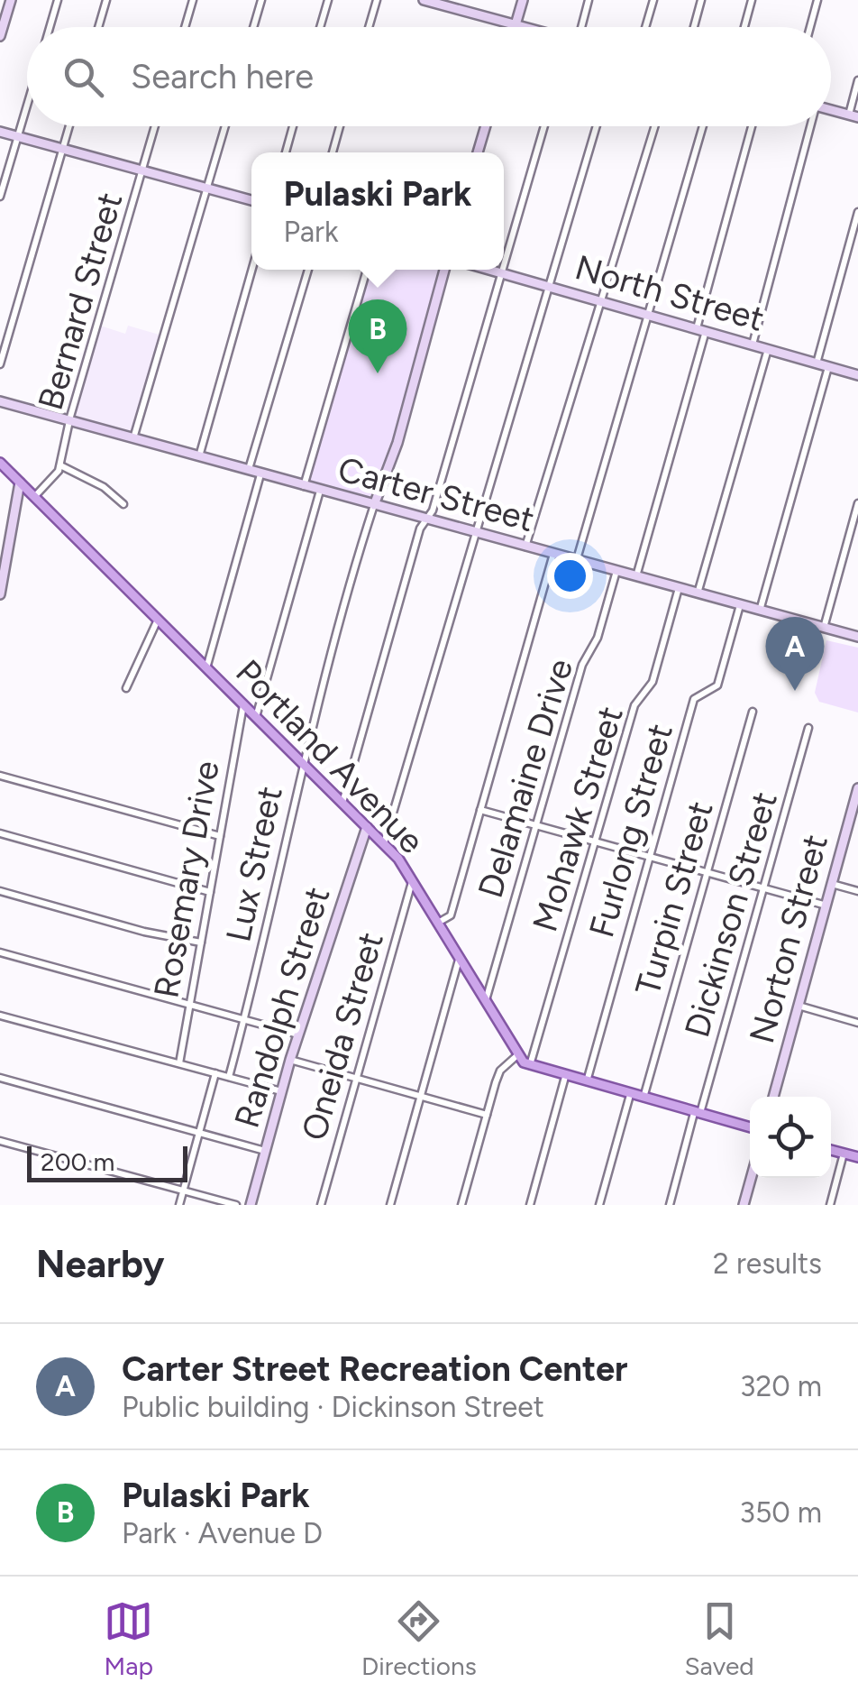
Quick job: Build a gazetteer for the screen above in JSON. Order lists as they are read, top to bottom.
{
  "streets": {
    "main road": ["Portland Avenue"],
    "street": [
      "North Street",
      "Bernard Street",
      "Carter Street",
      "Delamaine Drive",
      "Mohawk Street",
      "Furlong Street",
      "Lux Street",
      "Rosemary Drive",
      "Turpin Street",
      "Dickinson Street",
      "Norton Street",
      "Randolph Street",
      "Oneida Street"
    ]
  },
  "crossings": [
    ["Bernard Street", "Carter Street"],
    ["Bernard Street", "Portland Avenue"],
    ["Carter Street", "Delamaine Drive"],
    ["Carter Street", "Mohawk Street"],
    ["Carter Street", "Furlong Street"],
    ["Carter Street", "Lux Street"],
    ["Portland Avenue", "Delamaine Drive"],
    ["Portland Avenue", "Mohawk Street"],
    ["Portland Avenue", "Furlong Street"],
    ["Portland Avenue", "Lux Street"],
    ["Portland Avenue", "Rosemary Drive"],
    ["Portland Avenue", "Turpin Street"],
    ["Portland Avenue", "Dickinson Street"],
    ["Portland Avenue", "Randolph Street"],
    ["Portland Avenue", "Oneida Street"]
  ],
  "scale_bar": "200 m",
  "page": {
    "search": "Search here",
    "popup": ["Pulaski Park", "Park"],
    "pins": ["B", "A"],
    "scale": "200 m",
    "heading": ["Nearby", "2 results"],
    "list": [
      {
        "mark": "A",
        "name": "Carter Street Recreation Center",
        "note": "Public building · Dickinson Street",
        "value": "320 m"
      },
      {
        "mark": "B",
        "name": "Pulaski Park",
        "note": "Park · Avenue D",
        "value": "350 m"
      }
    ],
    "nav": ["Map", "Directions", "Saved"]
  }
}
